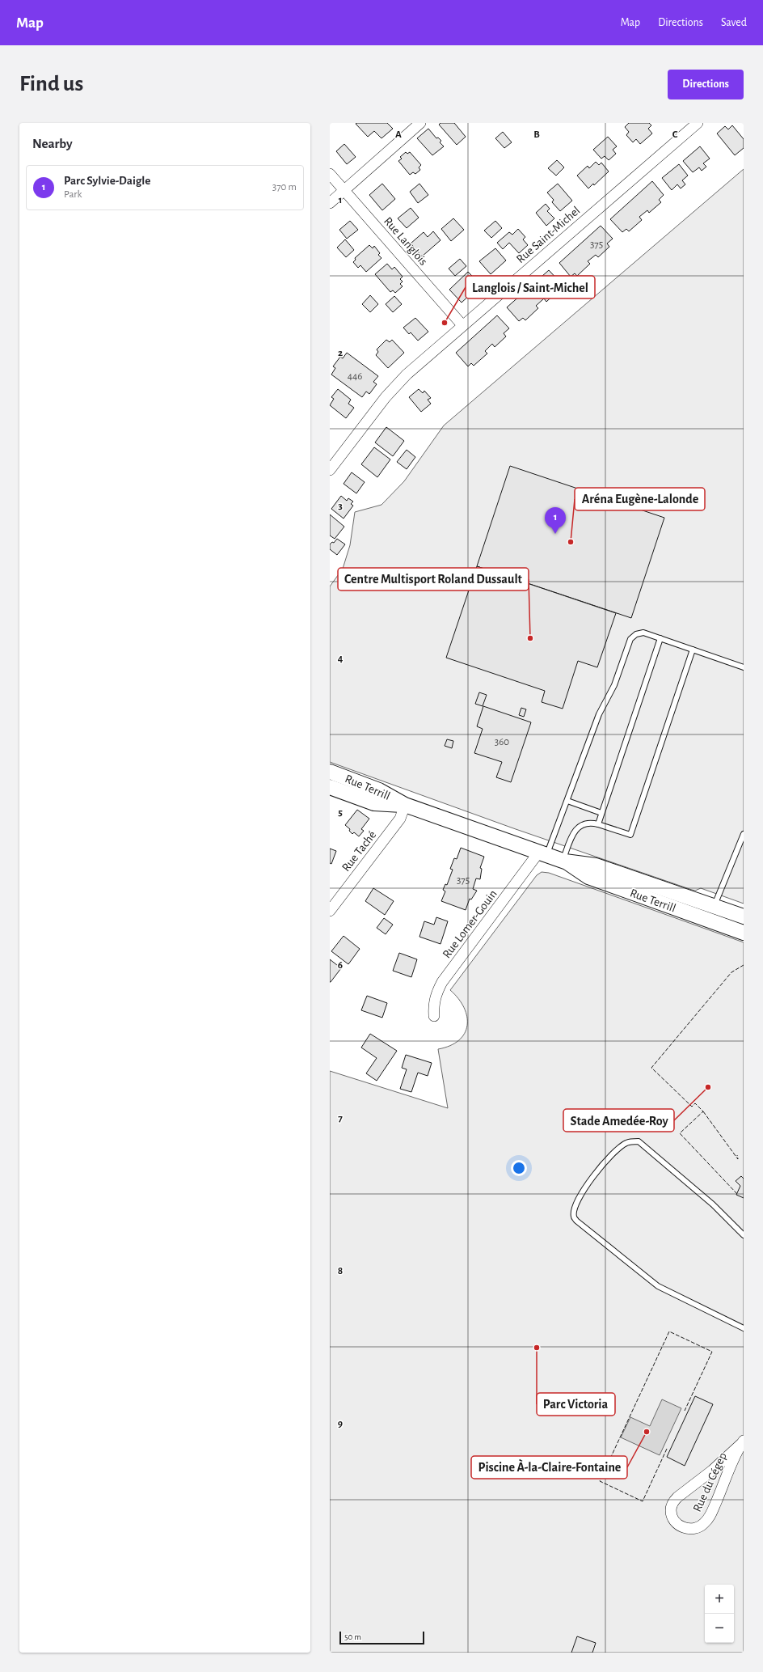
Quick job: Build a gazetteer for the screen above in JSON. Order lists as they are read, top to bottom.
{
  "streets": {
    "street": [
      "Rue Saint-Michel",
      "Rue Langlois",
      "Rue Terrill",
      "Rue Taché",
      "Rue Lomer-Gouin",
      "Rue du Cégep"
    ]
  },
  "crossings": [
    ["Rue Saint-Michel", "Rue Langlois"],
    ["Rue Terrill", "Rue Taché"],
    ["Rue Terrill", "Rue Lomer-Gouin"]
  ],
  "places": [
    "Langlois / Saint-Michel",
    "Aréna Eugène-Lalonde",
    "Centre Multisport Roland Dussault",
    "Stade Amedée-Roy",
    "Parc Victoria",
    "Piscine À-la-Claire-Fontaine"
  ],
  "house_numbers": [
    "375",
    "446",
    "360",
    "375"
  ],
  "scale_bar": "50 m",
  "page": {
    "header": "Map",
    "nav": ["Map", "Directions", "Saved"],
    "buttons": "Directions",
    "title": "Find us",
    "heading": "Nearby",
    "list": [
      {
        "mark": "1",
        "name": "Parc Sylvie-Daigle",
        "note": "Park",
        "value": "370 m"
      }
    ],
    "pins": "1",
    "map_buttons": ["+", "−"],
    "scale": "50 m"
  },
  "grid": {
    "columns": ["A", "B", "C"],
    "rows": [
      "1",
      "2",
      "3",
      "4",
      "5",
      "6",
      "7",
      "8",
      "9"
    ]
  }
}
